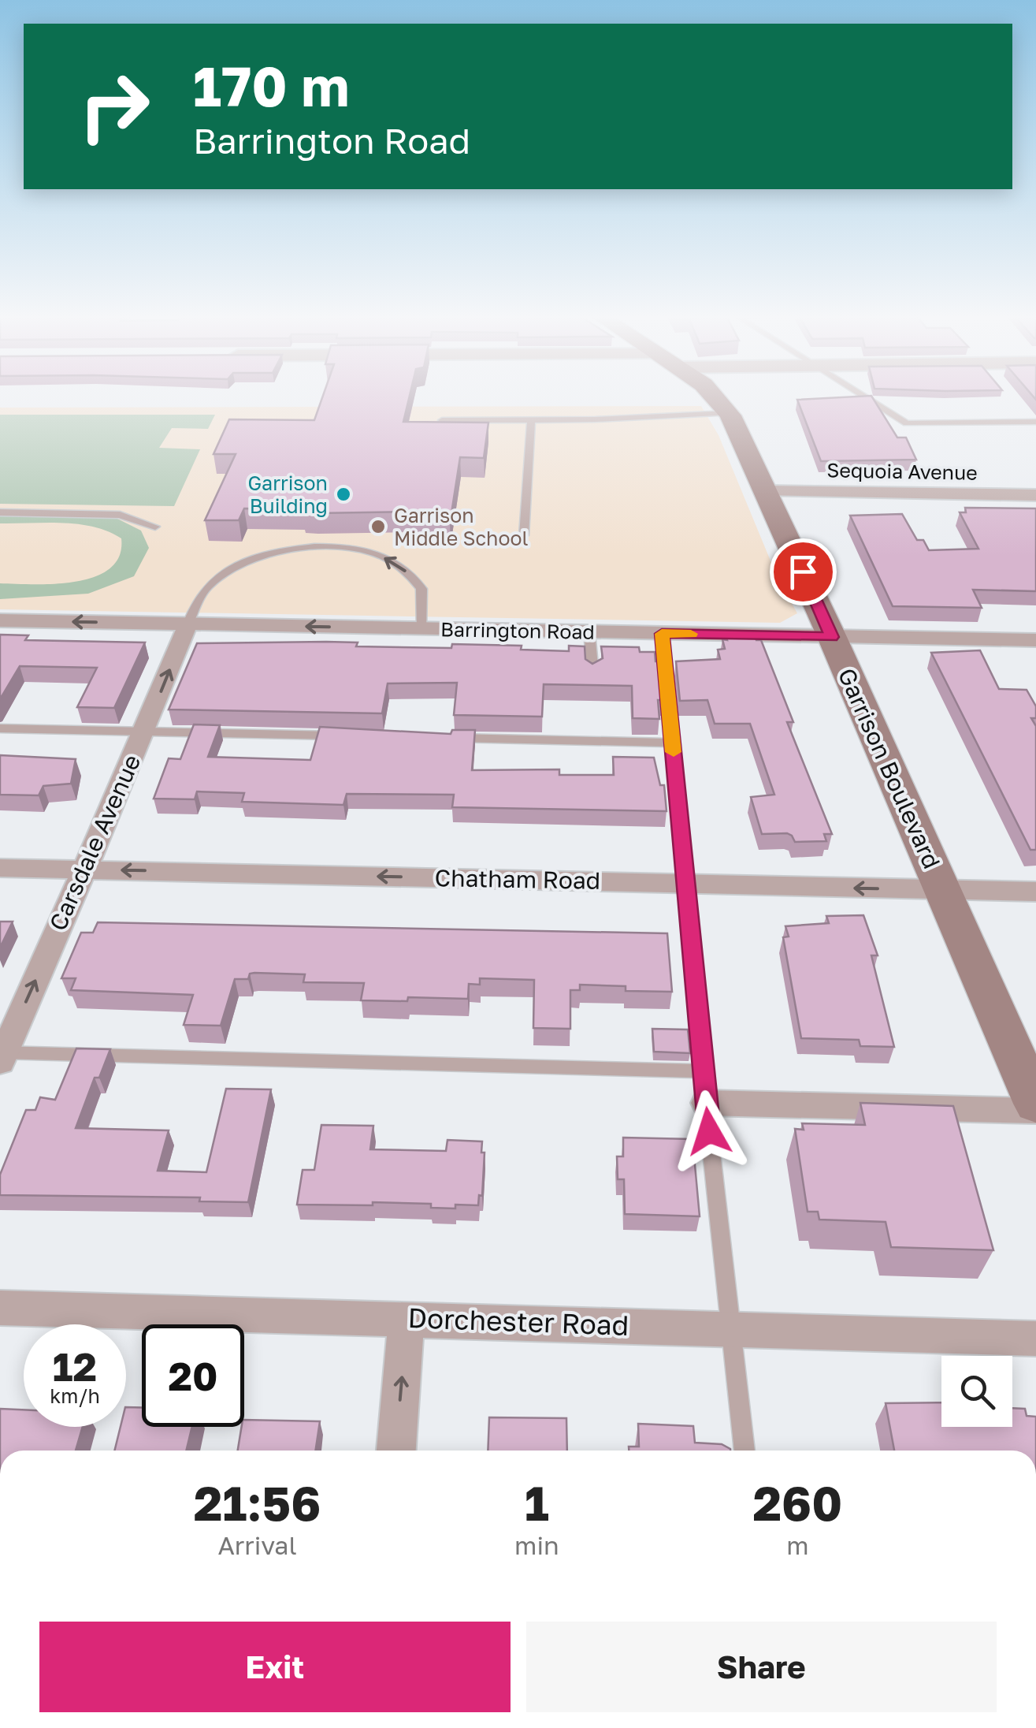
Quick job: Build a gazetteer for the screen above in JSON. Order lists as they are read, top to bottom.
{
  "streets": {
    "main road": ["Garrison Boulevard"],
    "street": [
      "Sequoia Avenue",
      "Barrington Road",
      "Carsdale Avenue",
      "Chatham Road",
      "Dorchester Road"
    ]
  },
  "crossings": [
    ["Sequoia Avenue", "Garrison Boulevard"],
    ["Barrington Road", "Garrison Boulevard"],
    ["Barrington Road", "Carsdale Avenue"],
    ["Garrison Boulevard", "Chatham Road"],
    ["Carsdale Avenue", "Chatham Road"]
  ],
  "one_way": ["Barrington Road", "Carsdale Avenue", "Chatham Road"],
  "places": ["Garrison Building", "Garrison Middle School"],
  "page": {
    "turn": ["170 m", "Barrington Road"],
    "speed": "12 km/h",
    "limit": "20",
    "eta": [
      "21:56",
      "Arrival",
      "1",
      "min",
      "260",
      "m"
    ],
    "buttons": ["Exit", "Share"]
  }
}
